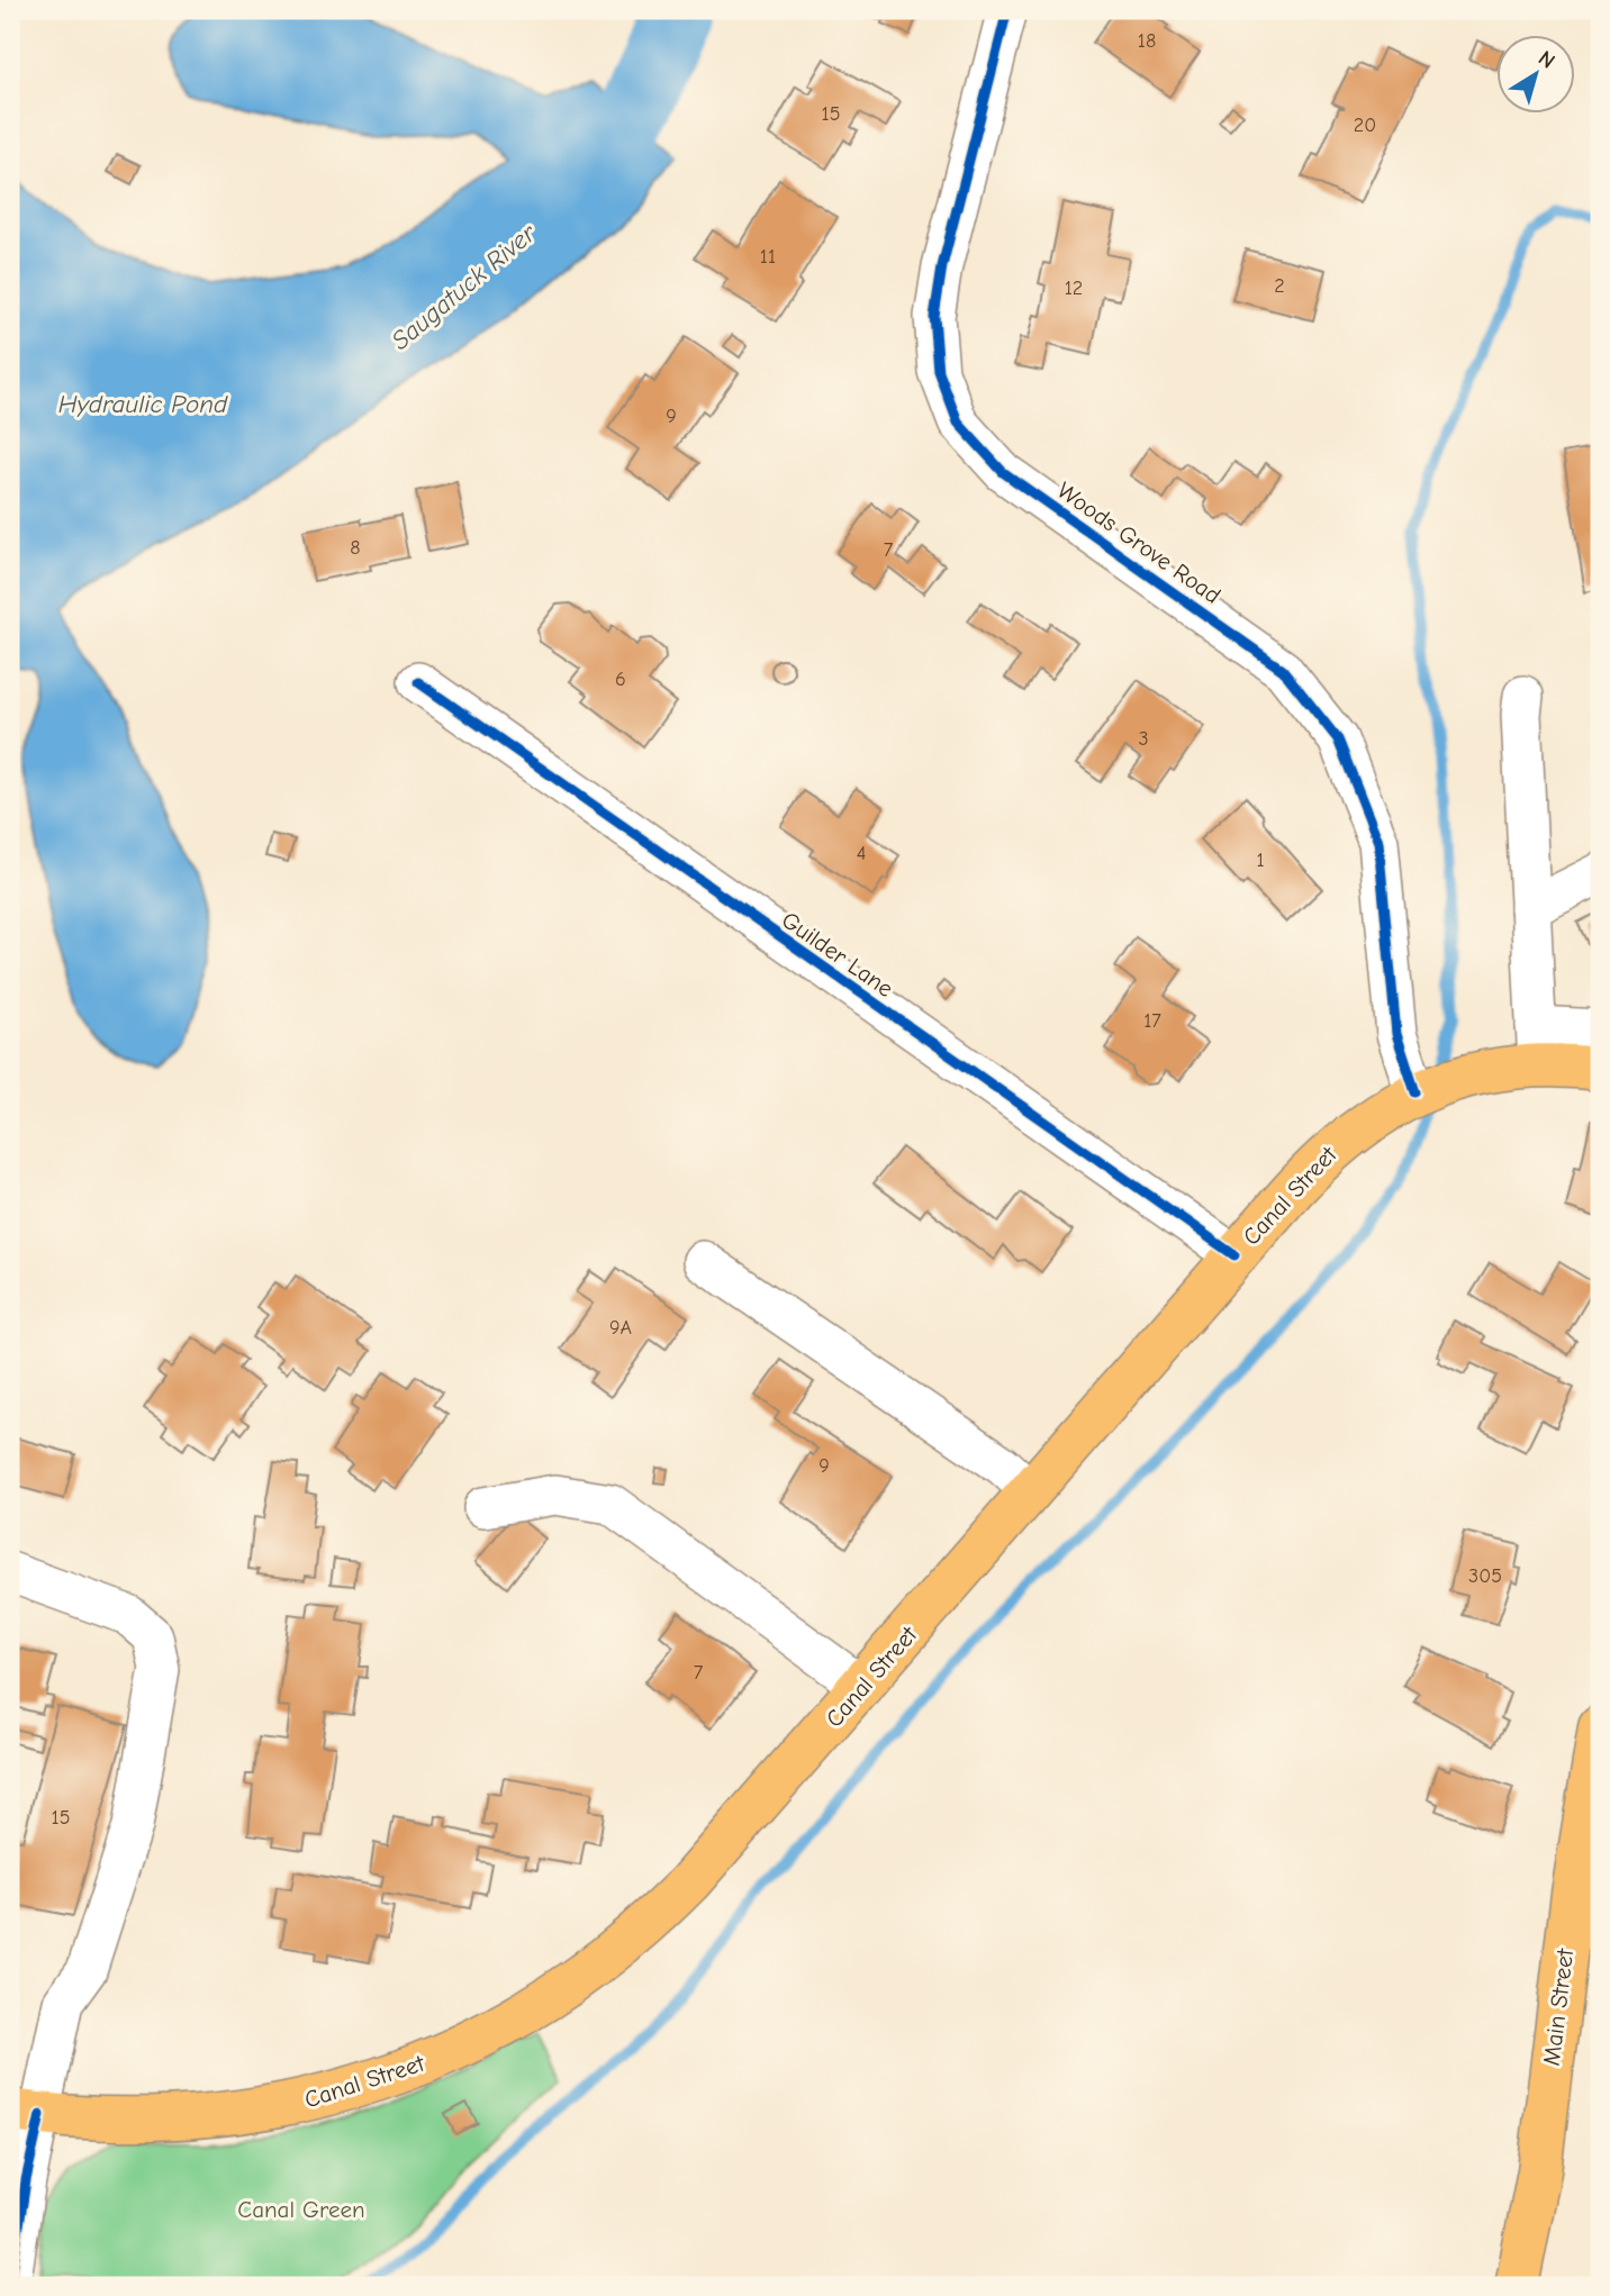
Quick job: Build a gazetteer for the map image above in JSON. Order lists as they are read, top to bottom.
{
  "streets": {
    "main road": ["Canal Street", "Main Street"],
    "street": ["Woods Grove Road", "Guilder Lane"]
  },
  "crossings": [
    ["Woods Grove Road", "Canal Street"],
    ["Guilder Lane", "Canal Street"]
  ],
  "water": ["Saugatuck River", "Hydraulic Pond"],
  "parks": ["Canal Green"],
  "house_numbers": [
    "18",
    "15",
    "20",
    "11",
    "2",
    "12",
    "9",
    "8",
    "7",
    "6",
    "3",
    "4",
    "1",
    "17",
    "9A",
    "9",
    "305",
    "7",
    "15"
  ],
  "north": "top right"
}
